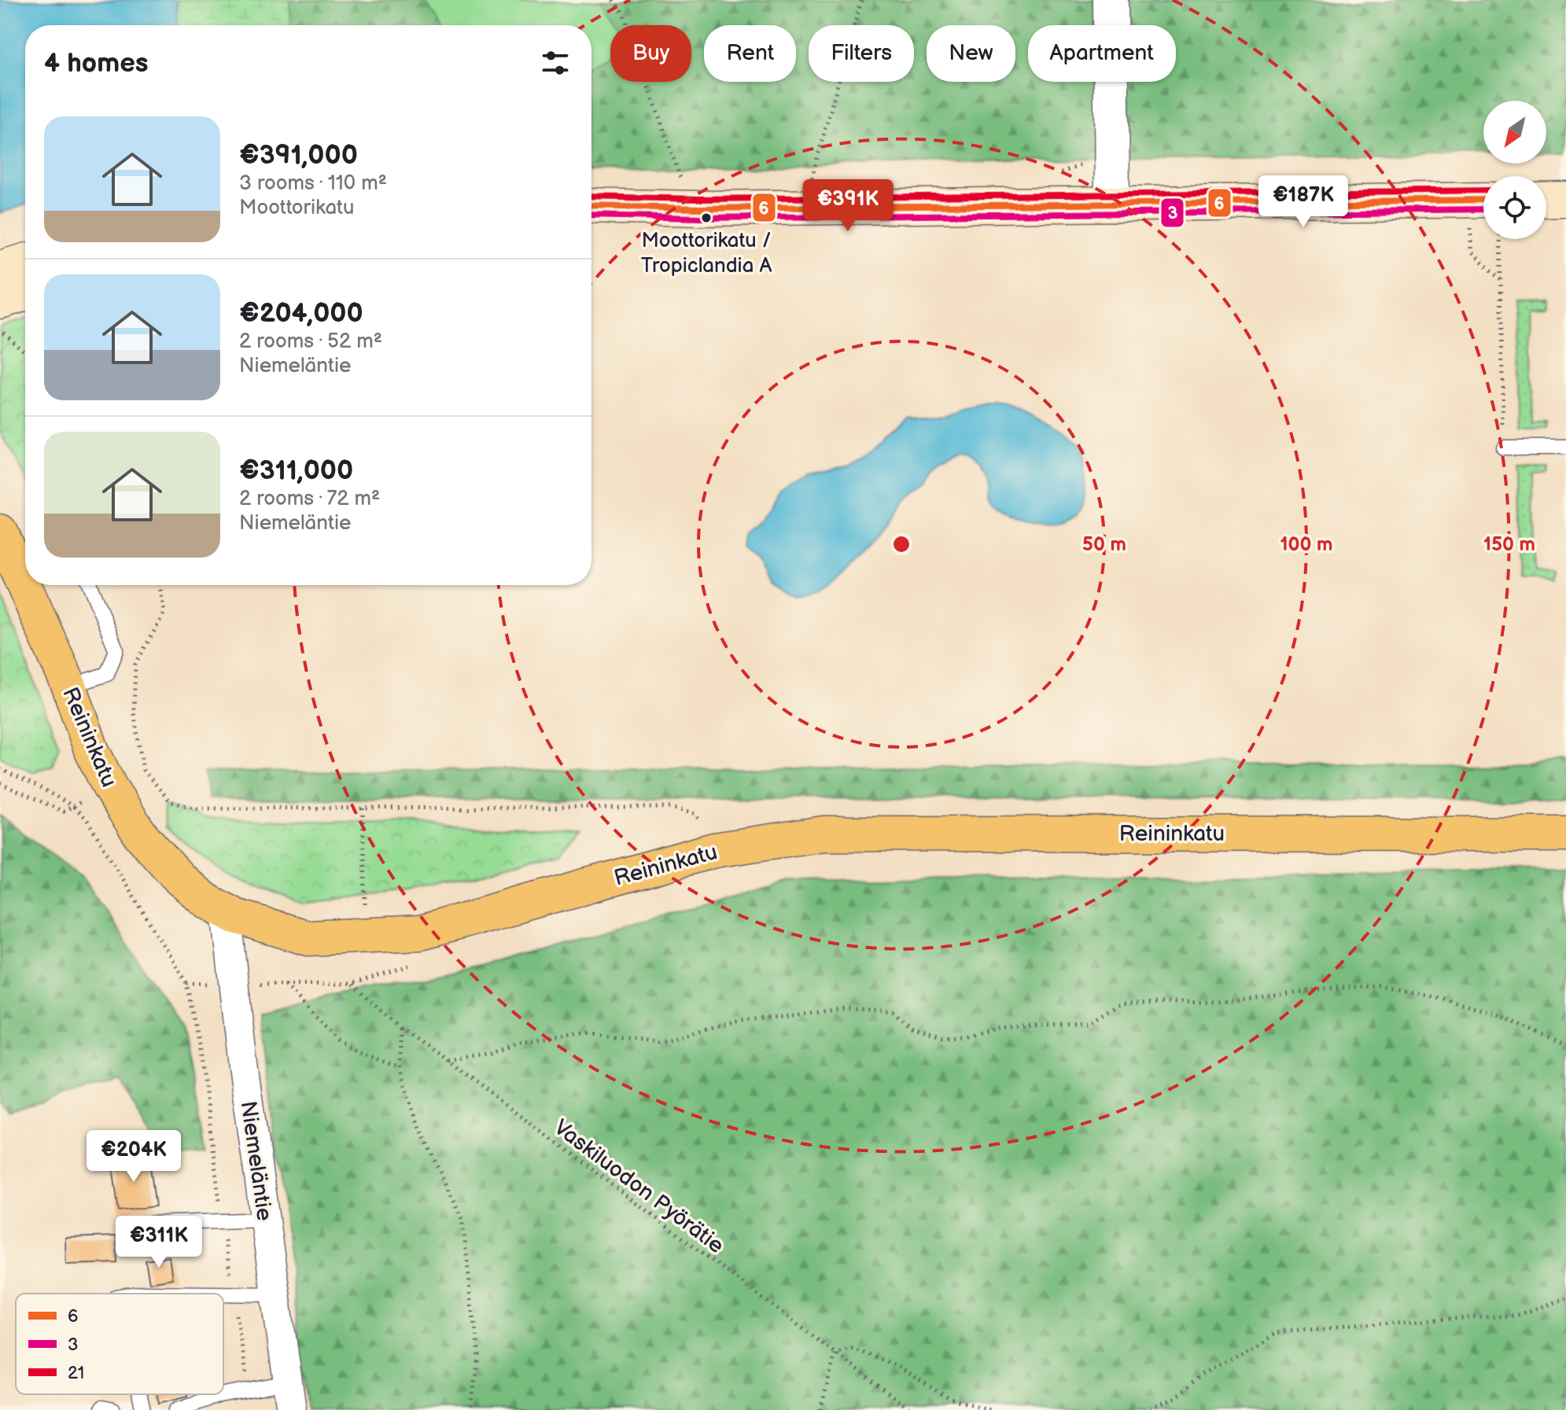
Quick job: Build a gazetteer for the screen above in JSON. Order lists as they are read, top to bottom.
{
  "streets": {
    "main road": ["Reininkatu"],
    "street": ["Niemeläntie"],
    "path": ["Vaskiluodon Pyörätie"]
  },
  "crossings": [
    ["Reininkatu", "Niemeläntie"]
  ],
  "places": ["Moottorikatu / Tropiclandia A"],
  "lines": ["transit line 21", "transit line 6", "transit line 3"],
  "legend": ["6", "3", "21"],
  "north": "bottom left",
  "page": {
    "chip": [
      "Buy",
      "Rent",
      "Filters",
      "New",
      "Apartment"
    ],
    "heading": "4 homes",
    "list": [
      {
        "name": "€391,000",
        "note": "3 rooms · 110 m² · Moottorikatu"
      },
      {
        "name": "€204,000",
        "note": "2 rooms · 52 m² · Niemeläntie"
      },
      {
        "name": "€311,000",
        "note": "2 rooms · 72 m² · Niemeläntie"
      }
    ],
    "price": [
      "€187K",
      "€391K",
      "€204K",
      "€311K"
    ]
  },
  "rings": ["50 m", "100 m", "150 m"]
}
